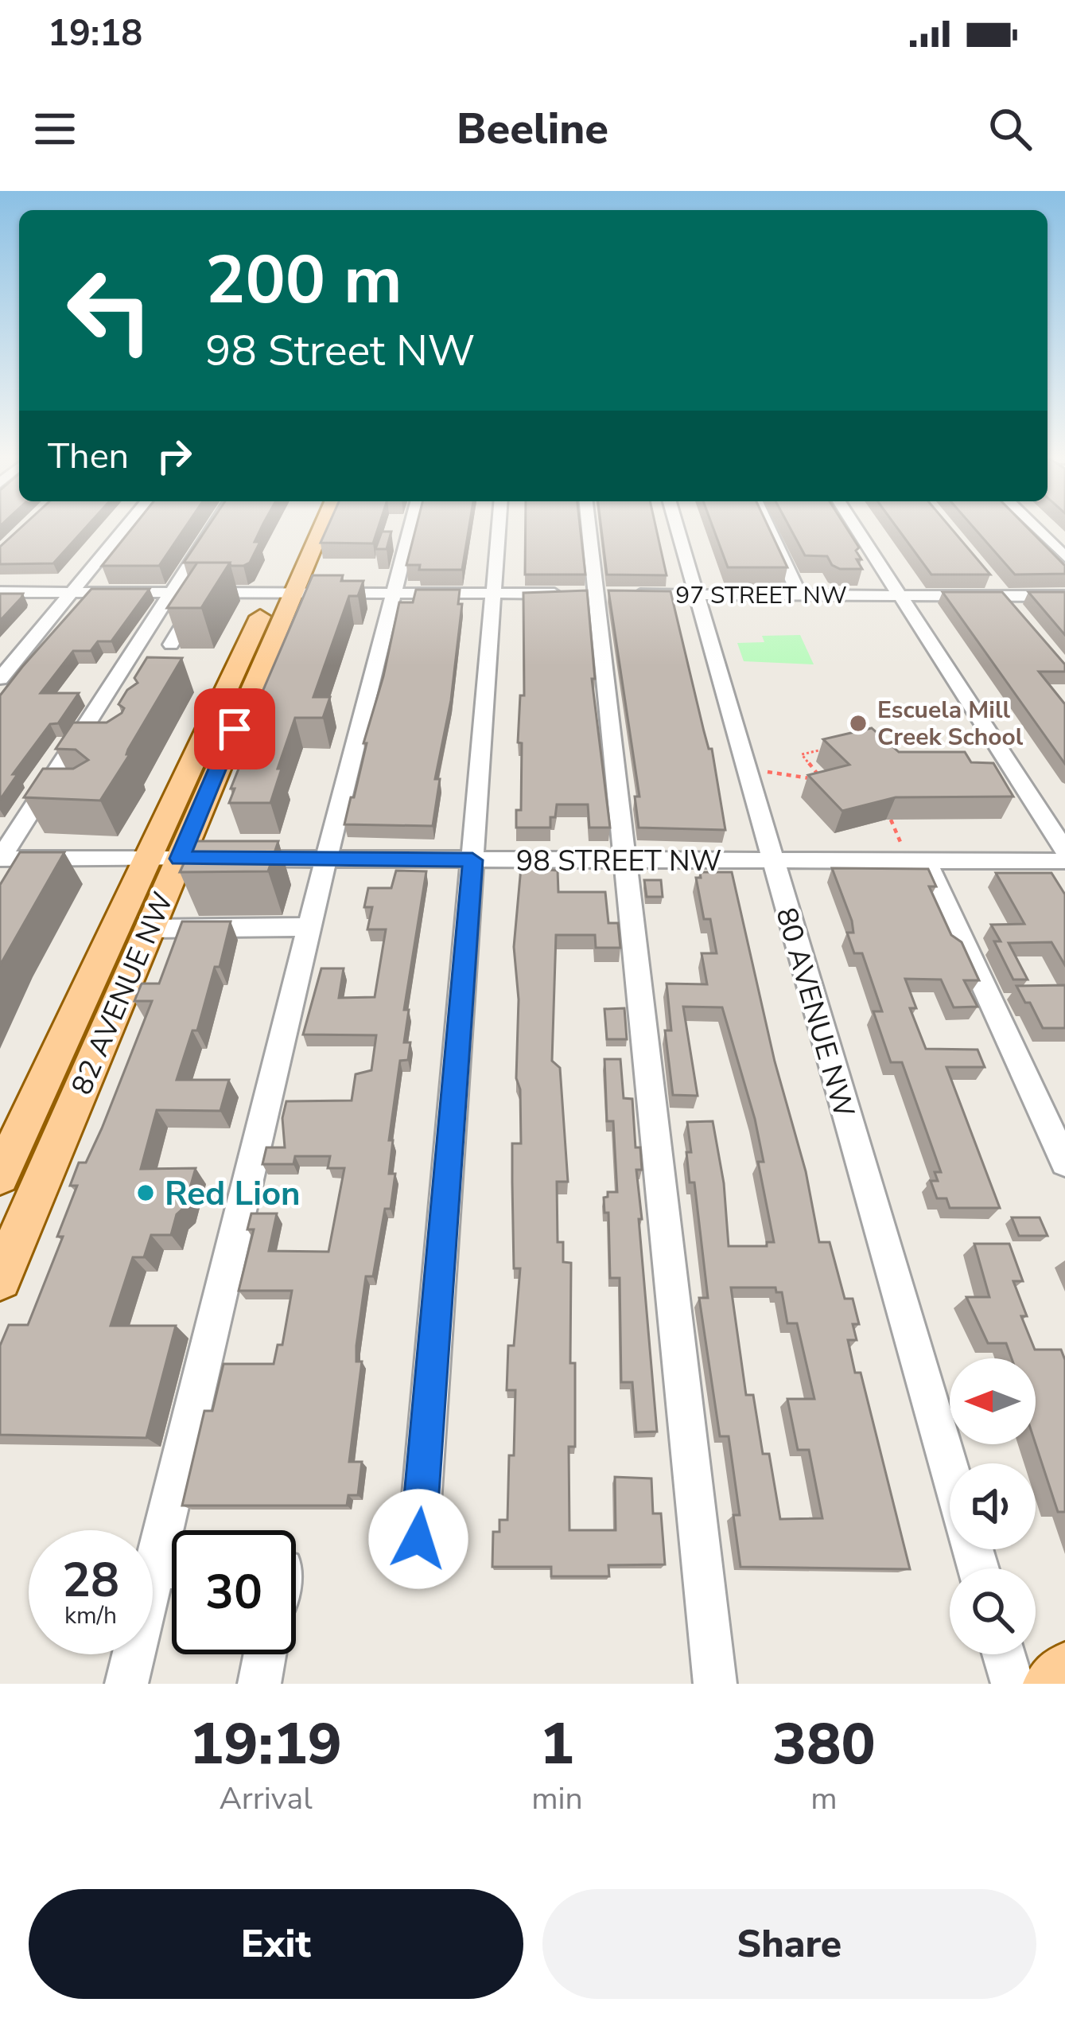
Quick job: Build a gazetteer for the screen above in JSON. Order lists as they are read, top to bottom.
{
  "streets": {
    "main road": ["82 AVENUE NW"],
    "street": ["97 STREET NW", "98 STREET NW", "80 AVENUE NW"]
  },
  "crossings": [
    ["97 STREET NW", "80 AVENUE NW"],
    ["98 STREET NW", "82 AVENUE NW"],
    ["98 STREET NW", "80 AVENUE NW"]
  ],
  "places": ["Escuela Mill Creek School", "Red Lion"],
  "north": "left",
  "page": {
    "status": "19:18",
    "header": "Beeline",
    "turn": ["200 m", "98 Street NW"],
    "then": "Then",
    "speed": "28 km/h",
    "limit": "30",
    "eta": [
      "19:19",
      "Arrival",
      "1",
      "min",
      "380",
      "m"
    ],
    "buttons": ["Exit", "Share"]
  }
}
